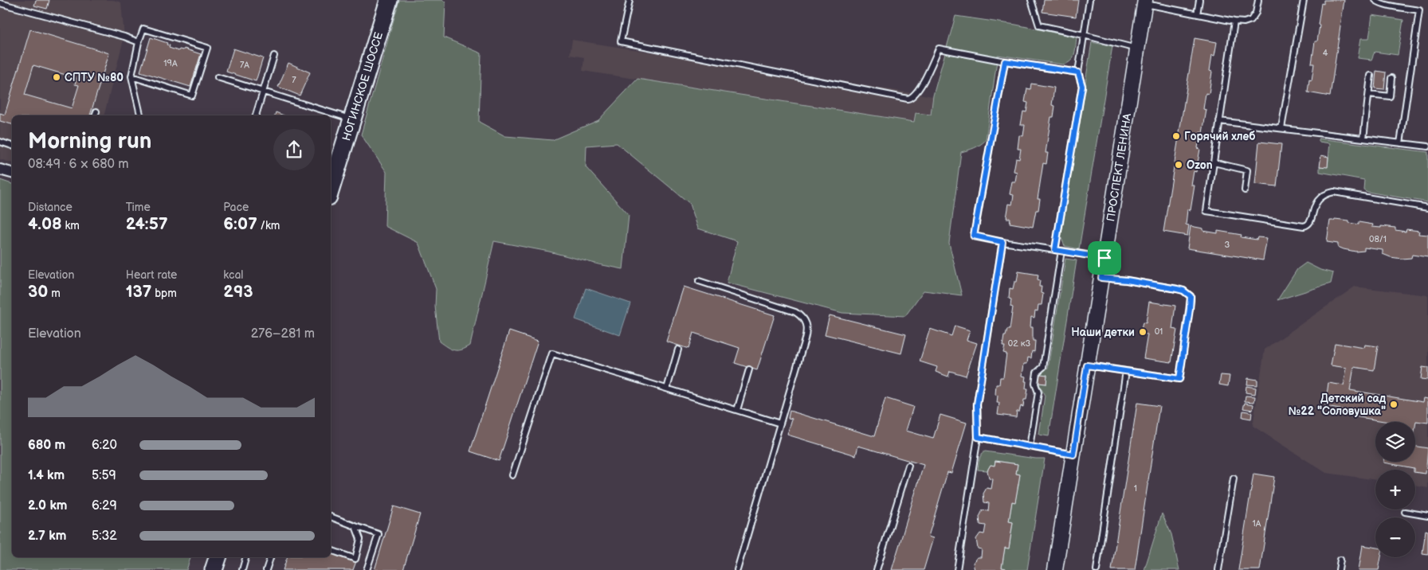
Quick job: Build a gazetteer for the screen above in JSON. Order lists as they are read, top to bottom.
{
  "streets": {
    "highway": ["НОГИНСКОЕ ШОССЕ"],
    "main road": ["ПРОСПЕКТ ЛЕНИНА"]
  },
  "places": [
    "СПТУ №80",
    "Горячий хлеб",
    "Ozon",
    "Наши детки",
    "Детский сад №22 \"Соловушка\""
  ],
  "house_numbers": [
    "4",
    "19А",
    "7А",
    "7",
    "08/1",
    "3",
    "01",
    "02 к3",
    "1",
    "1А"
  ],
  "page": {
    "heading": ["Morning run", "08:49 · 6 × 680 m"],
    "stats": [
      ["Distance", "4.08 km"],
      ["Time", "24:57"],
      ["Pace", "6:07 /km"],
      ["Elevation", "30 m"],
      ["Heart rate", "137 bpm"],
      ["kcal", "293"]
    ],
    "chart": ["Elevation", "276–281 m"],
    "map_buttons": ["+", "−"],
    "list": [
      {
        "name": "680 m",
        "note": "6:20"
      },
      {
        "name": "1.4 km",
        "note": "5:59"
      },
      {
        "name": "2.0 km",
        "note": "6:29"
      },
      {
        "name": "2.7 km",
        "note": "5:32"
      }
    ]
  }
}
